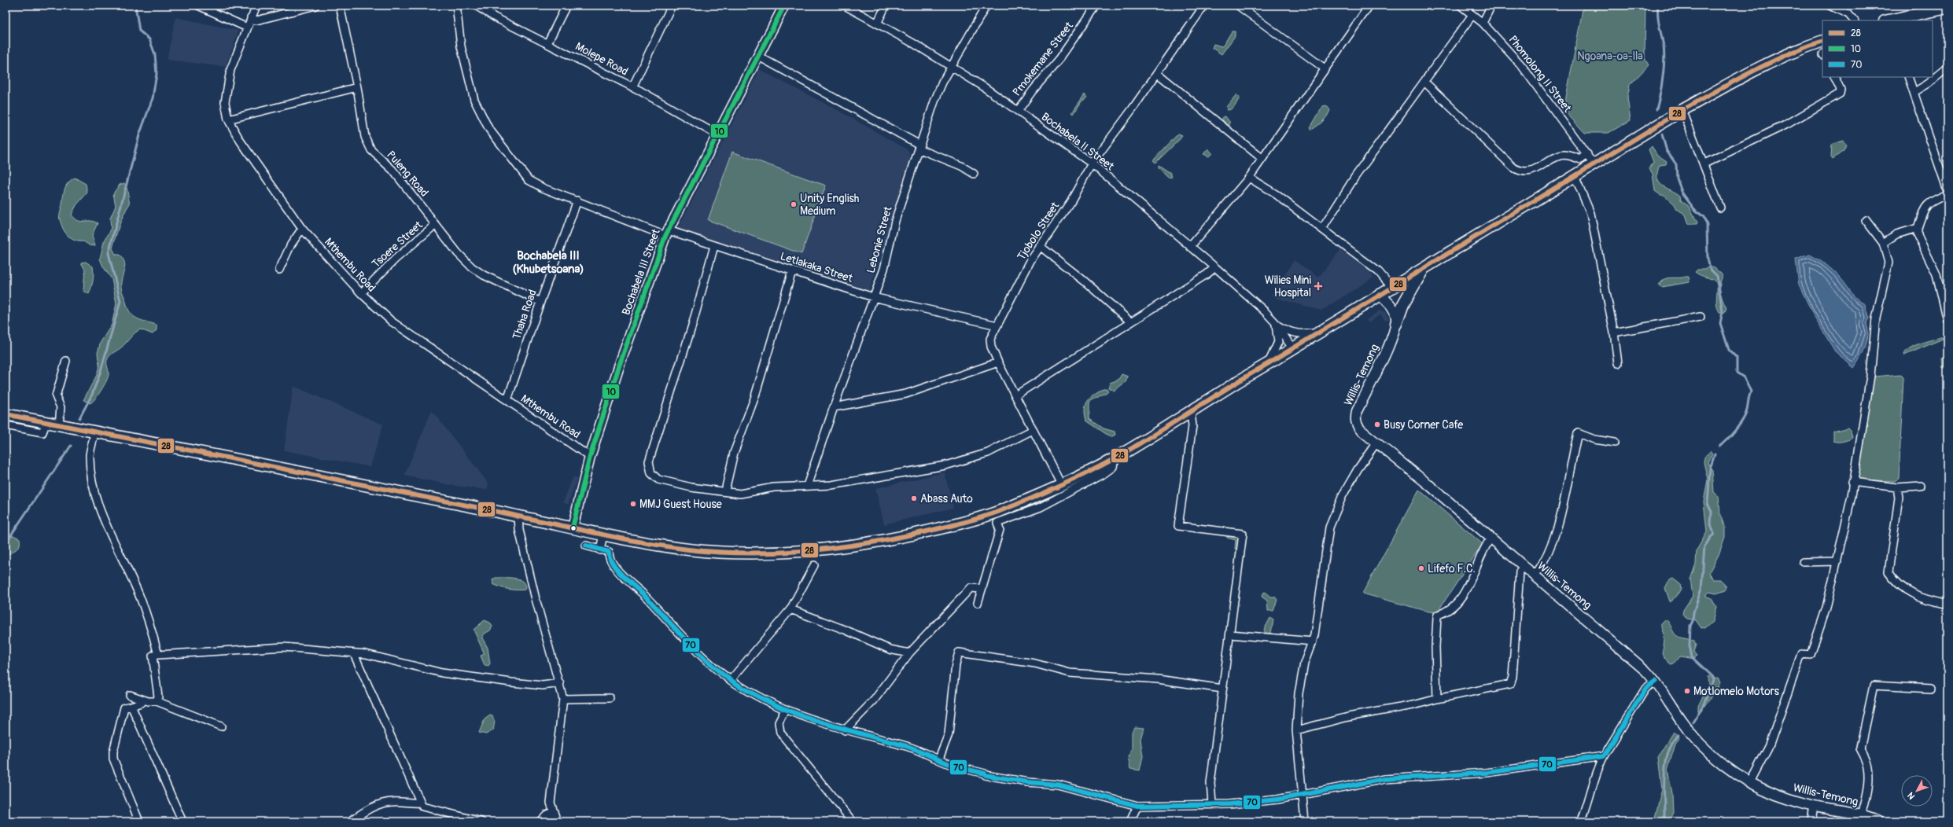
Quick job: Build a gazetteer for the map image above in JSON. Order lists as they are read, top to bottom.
{
  "streets": {
    "main road": ["Bochabela III Street", "Willis-Temong"],
    "street": [
      "Molepe Road",
      "Pmokemane Street",
      "Phomolong II Street",
      "Bochabela II Street",
      "Puleng Road",
      "Tjobolo Street",
      "Lebonie Street",
      "Tsoere Street",
      "Mthembu Road",
      "Letlakaka Street",
      "Thaha Road"
    ]
  },
  "crossings": [
    ["Molepe Road", "Bochabela III Street"],
    ["Pmokemane Street", "Bochabela II Street"],
    ["Bochabela II Street", "Tjobolo Street"],
    ["Bochabela II Street", "Lebonie Street"],
    ["Puleng Road", "Tsoere Street"],
    ["Puleng Road", "Thaha Road"],
    ["Tjobolo Street", "Letlakaka Street"],
    ["Lebonie Street", "Letlakaka Street"],
    ["Tsoere Street", "Mthembu Road"],
    ["Mthembu Road", "Bochabela III Street"],
    ["Mthembu Road", "Thaha Road"],
    ["Letlakaka Street", "Bochabela III Street"],
    ["Letlakaka Street", "Thaha Road"]
  ],
  "districts": ["Bochabela III (Khubetsoana)"],
  "parks": ["Ngoana-oa-lla"],
  "places": {
    "other": [
      "Unity English Medium",
      "Busy Corner Cafe",
      "Abass Auto",
      "MMJ Guest House",
      "Lifefo F.C.",
      "Motlomelo Motors"
    ],
    "health": ["Wilies Mini Hospital"]
  },
  "lines": ["transit line 10", "transit line 28", "transit line 70"],
  "legend": ["28", "10", "70"],
  "north": "bottom left"
}
